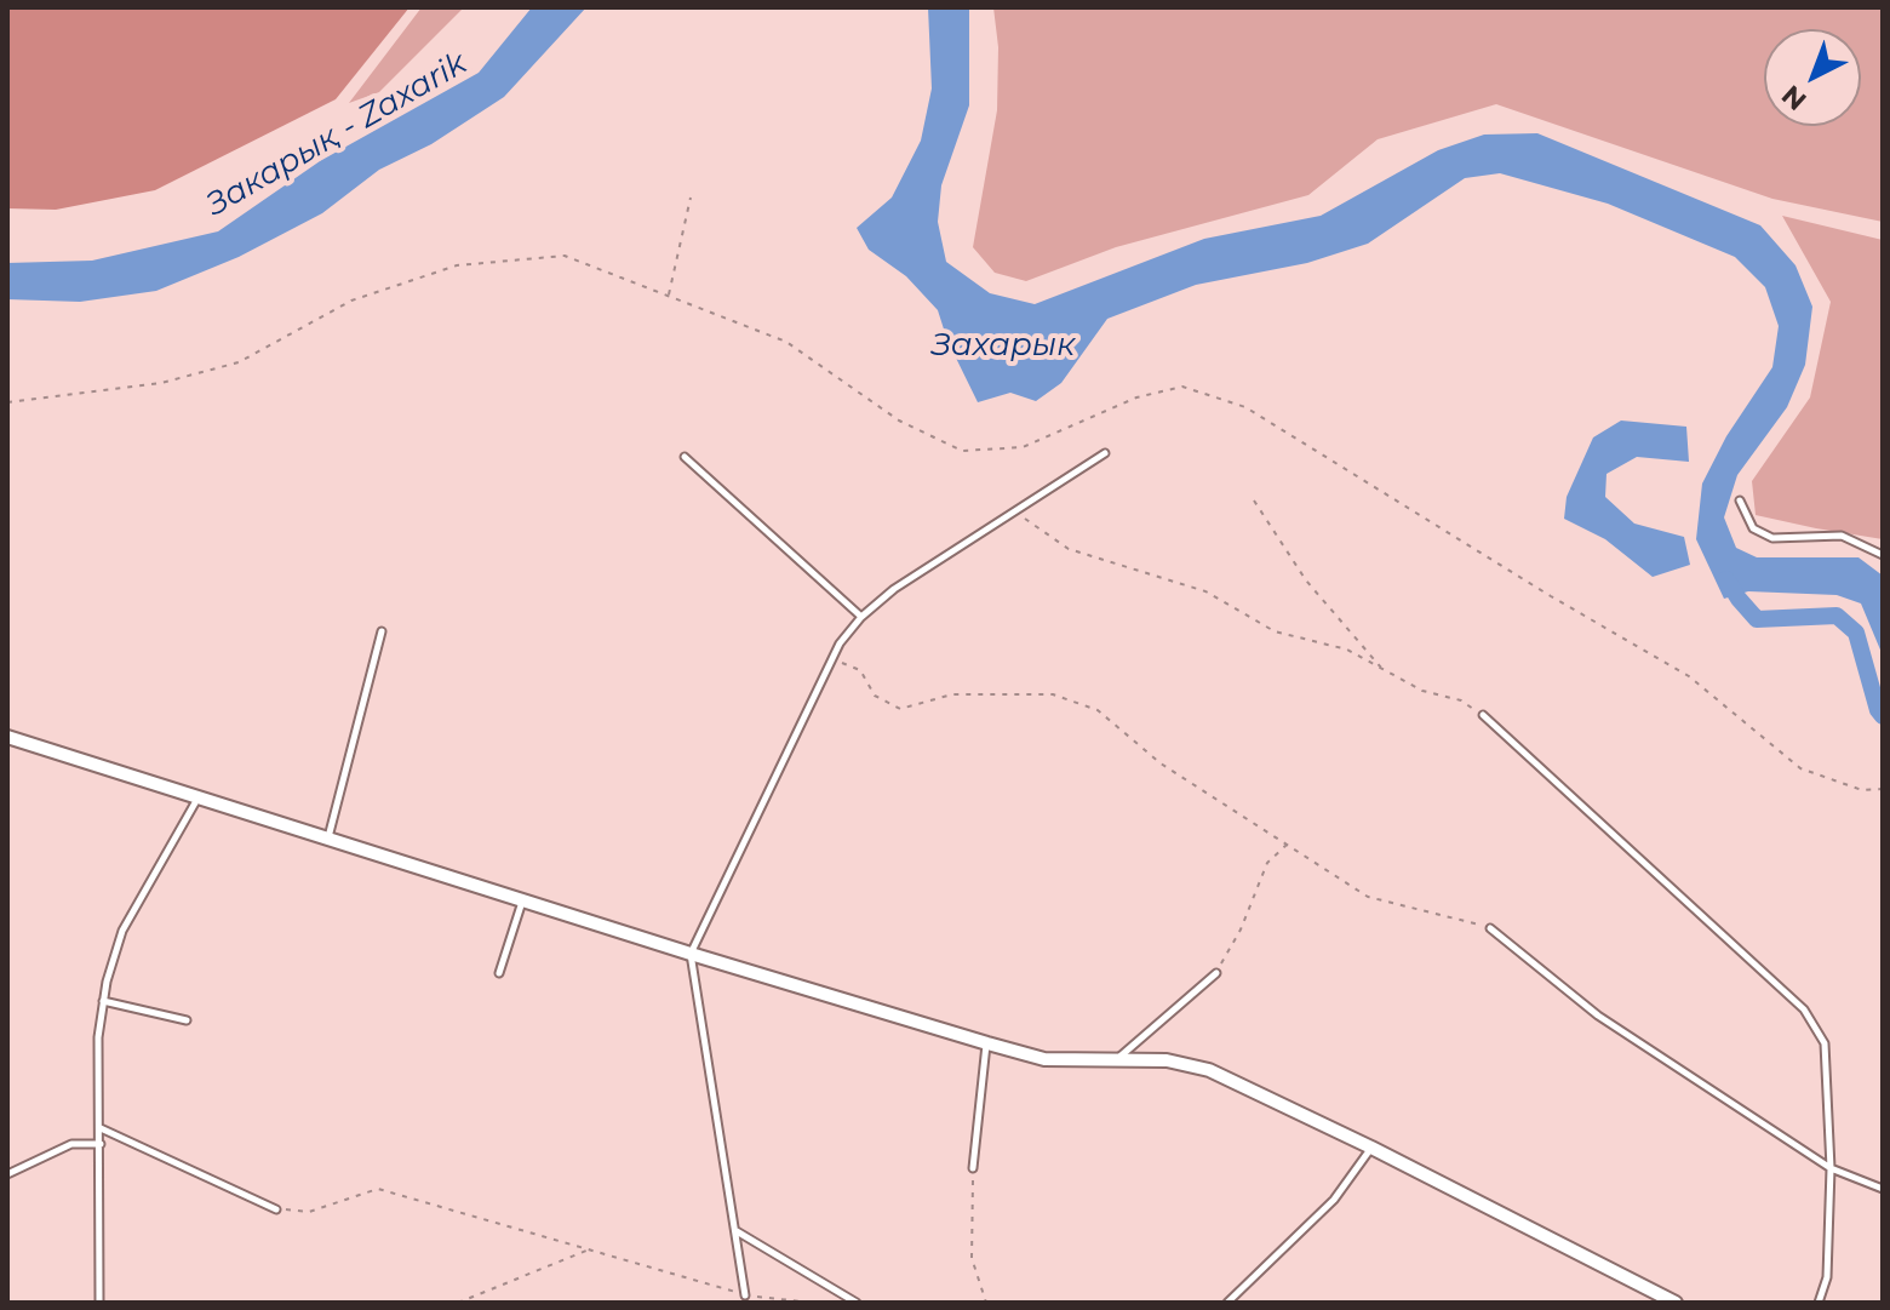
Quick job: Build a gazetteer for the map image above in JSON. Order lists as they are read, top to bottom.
{
  "water": ["Закарық - Zaxarik", "Захарык"],
  "north": "bottom left"
}
